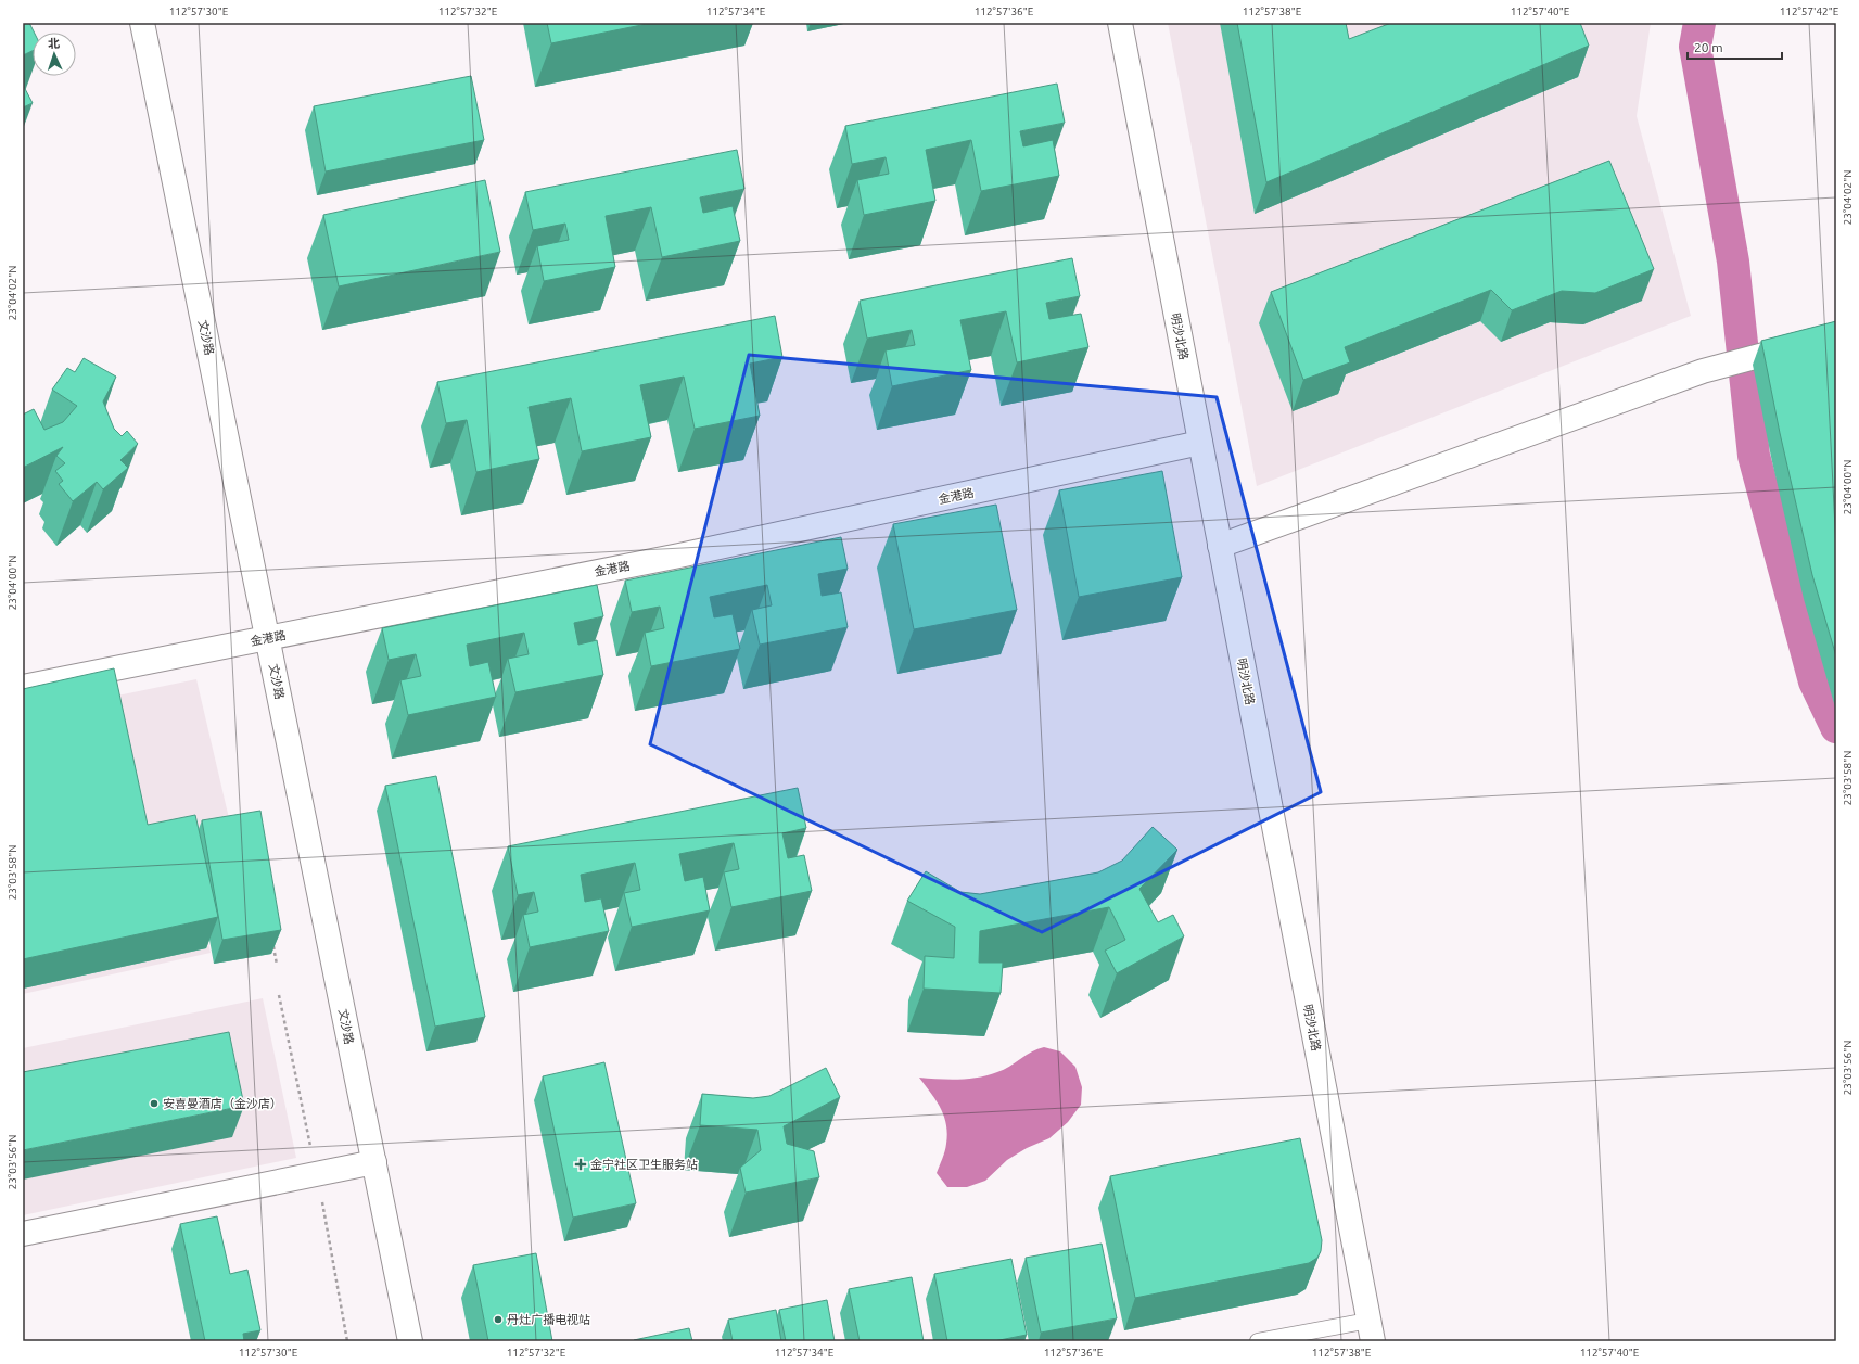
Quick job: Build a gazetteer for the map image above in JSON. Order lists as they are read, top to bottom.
{
  "streets": {
    "street": ["明沙北路", "文沙路", "金港路"]
  },
  "crossings": [
    ["明沙北路", "金港路"],
    ["文沙路", "金港路"]
  ],
  "places": {
    "other": ["安喜曼酒店（金沙店）", "丹灶广播电视站"],
    "health": ["金宁社区卫生服务站"]
  },
  "scale_bar": "20 m",
  "north": "top",
  "coordinates": [
    "112°57'30\"E",
    "112°57'32\"E",
    "112°57'34\"E",
    "112°57'36\"E",
    "112°57'38\"E",
    "112°57'40\"E",
    "112°57'42\"E",
    "23°04'02\"N",
    "23°04'00\"N",
    "23°03'58\"N",
    "23°03'56\"N"
  ]
}
